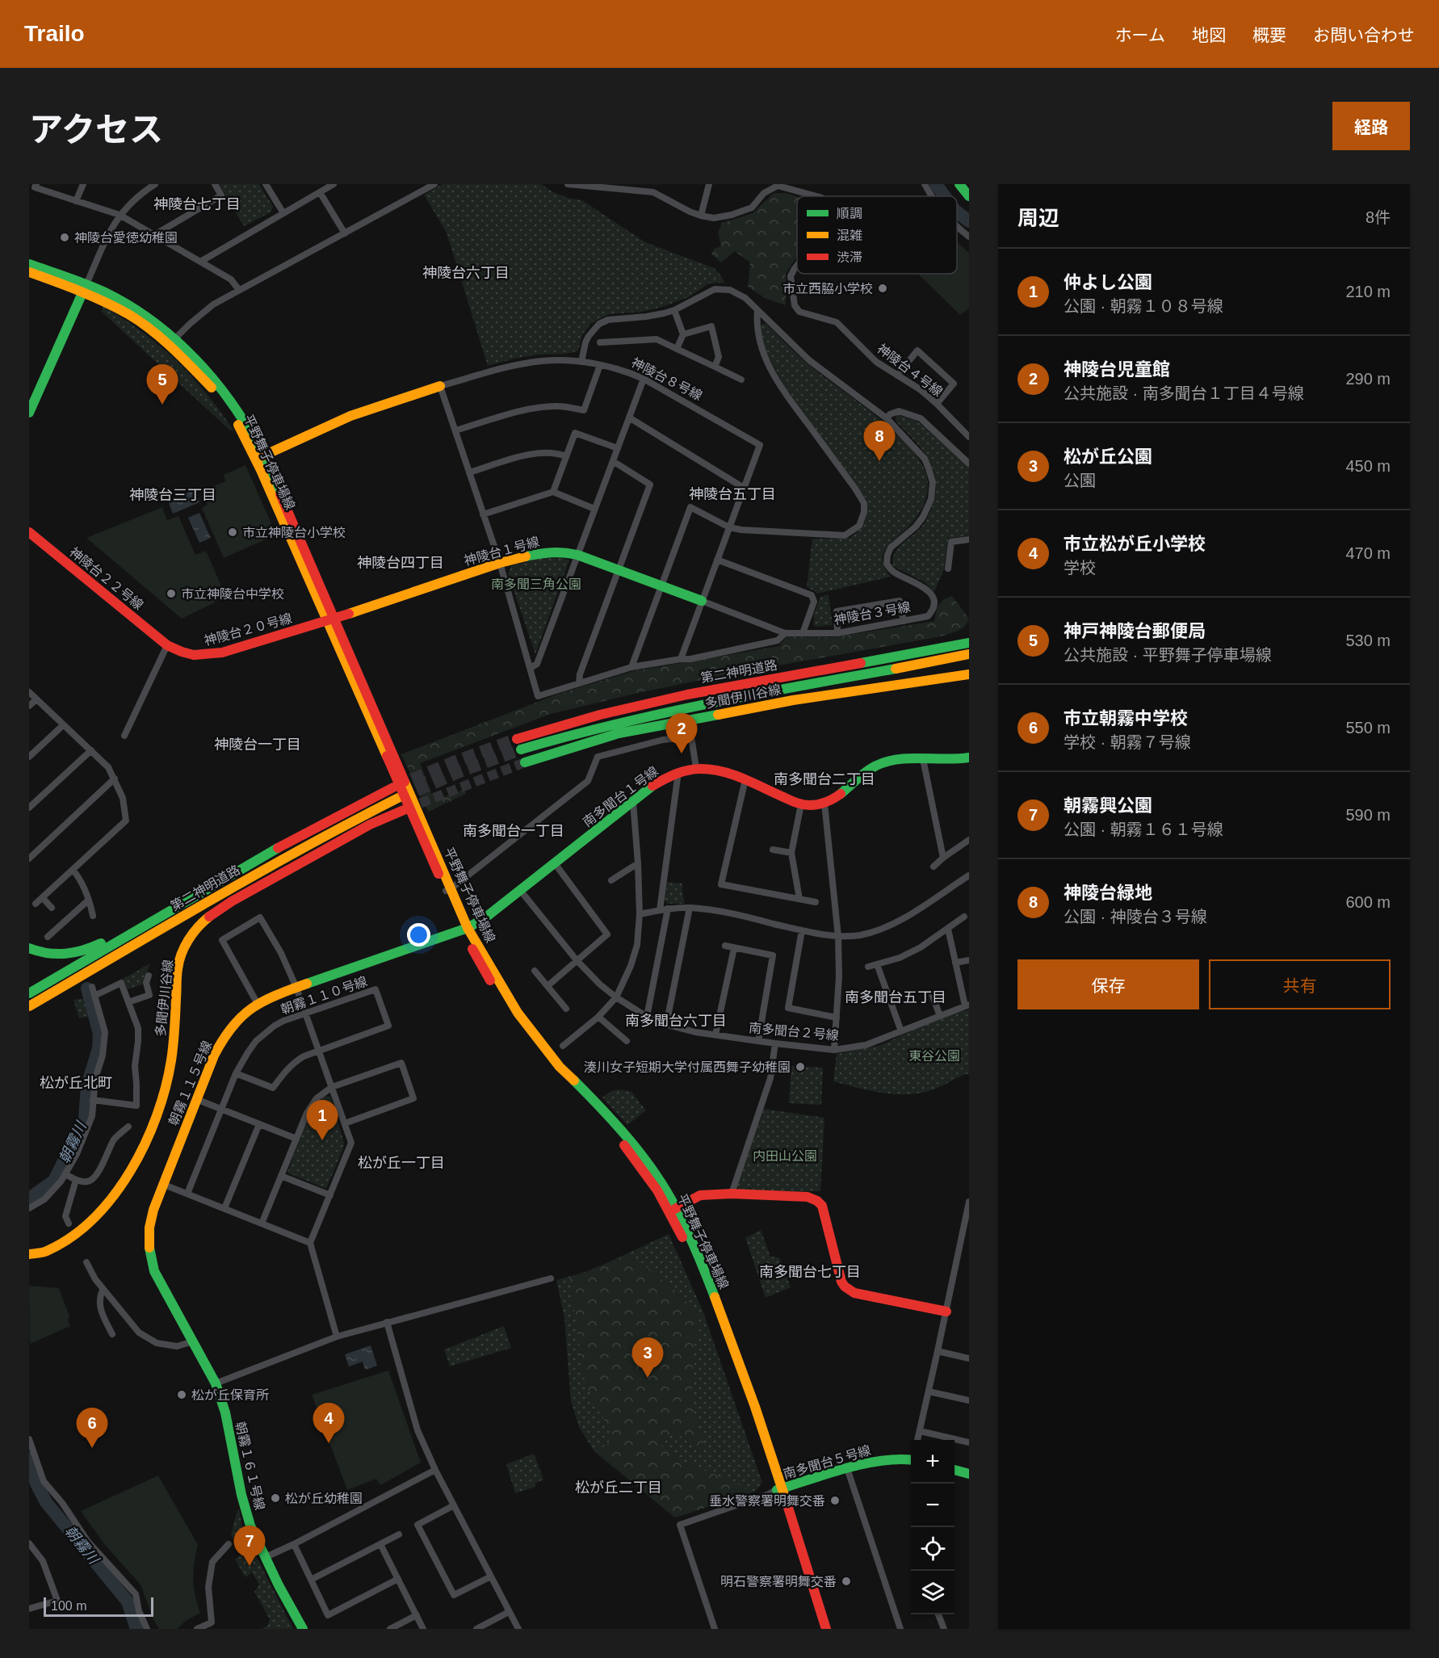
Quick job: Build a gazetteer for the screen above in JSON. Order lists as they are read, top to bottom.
{
  "streets": {
    "main road": [
      "神陵台８号線",
      "平野舞子停車場線",
      "神陵台１号線",
      "神陵台２２号線",
      "神陵台２０号線",
      "第二神明道路",
      "多聞伊川谷線",
      "南多聞台１号線",
      "朝霧１１５号線",
      "南多聞台５号線",
      "朝霧１６１号線"
    ],
    "street": [
      "神陵台４号線",
      "神陵台３号線",
      "朝霧１１０号線",
      "南多聞台２号線"
    ]
  },
  "crossings": [
    ["神陵台８号線", "平野舞子停車場線"],
    ["神陵台８号線", "神陵台１号線"],
    ["神陵台８号線", "神陵台３号線"],
    ["平野舞子停車場線", "神陵台１号線"],
    ["平野舞子停車場線", "神陵台２０号線"],
    ["平野舞子停車場線", "南多聞台１号線"],
    ["平野舞子停車場線", "朝霧１１５号線"],
    ["平野舞子停車場線", "南多聞台５号線"],
    ["神陵台１号線", "神陵台２０号線"],
    ["神陵台２２号線", "神陵台２０号線"],
    ["南多聞台１号線", "南多聞台２号線"],
    ["南多聞台１号線", "朝霧１１５号線"],
    ["朝霧１１５号線", "朝霧１６１号線"]
  ],
  "districts": [
    "神陵台七丁目",
    "神陵台六丁目",
    "神陵台五丁目",
    "神陵台三丁目",
    "神陵台四丁目",
    "神陵台一丁目",
    "南多聞台二丁目",
    "南多聞台一丁目",
    "南多聞台五丁目",
    "南多聞台六丁目",
    "松が丘北町",
    "松が丘一丁目",
    "南多聞台七丁目",
    "松が丘二丁目"
  ],
  "water": ["朝霧川"],
  "parks": ["南多聞三角公園", "東谷公園", "内田山公園"],
  "places": [
    "神陵台愛徳幼稚園",
    "市立西脇小学校",
    "市立神陵台小学校",
    "市立神陵台中学校",
    "湊川女子短期大学付属西舞子幼稚園",
    "松が丘保育所",
    "松が丘幼稚園",
    "垂水警察署明舞交番",
    "明石警察署明舞交番"
  ],
  "legend": ["順調", "混雑", "渋滞"],
  "scale_bar": "100 m",
  "page": {
    "header": "Trailo",
    "nav": [
      "ホーム",
      "地図",
      "概要",
      "お問い合わせ"
    ],
    "title": "アクセス",
    "buttons": [
      "経路",
      ["保存", "共有"]
    ],
    "heading": ["周辺", "8件"],
    "list": [
      {
        "mark": "1",
        "name": "仲よし公園",
        "note": "公園 · 朝霧１０８号線",
        "value": "210 m"
      },
      {
        "mark": "2",
        "name": "神陵台児童館",
        "note": "公共施設 · 南多聞台１丁目４号線",
        "value": "290 m"
      },
      {
        "mark": "3",
        "name": "松が丘公園",
        "note": "公園",
        "value": "450 m"
      },
      {
        "mark": "4",
        "name": "市立松が丘小学校",
        "note": "学校",
        "value": "470 m"
      },
      {
        "mark": "5",
        "name": "神戸神陵台郵便局",
        "note": "公共施設 · 平野舞子停車場線",
        "value": "530 m"
      },
      {
        "mark": "6",
        "name": "市立朝霧中学校",
        "note": "学校 · 朝霧７号線",
        "value": "550 m"
      },
      {
        "mark": "7",
        "name": "朝霧興公園",
        "note": "公園 · 朝霧１６１号線",
        "value": "590 m"
      },
      {
        "mark": "8",
        "name": "神陵台緑地",
        "note": "公園 · 神陵台３号線",
        "value": "600 m"
      }
    ],
    "pins": [
      "5",
      "8",
      "2",
      "1",
      "3",
      "4",
      "6",
      "7"
    ],
    "map_buttons": ["+", "−"],
    "scale": "100 m"
  }
}
